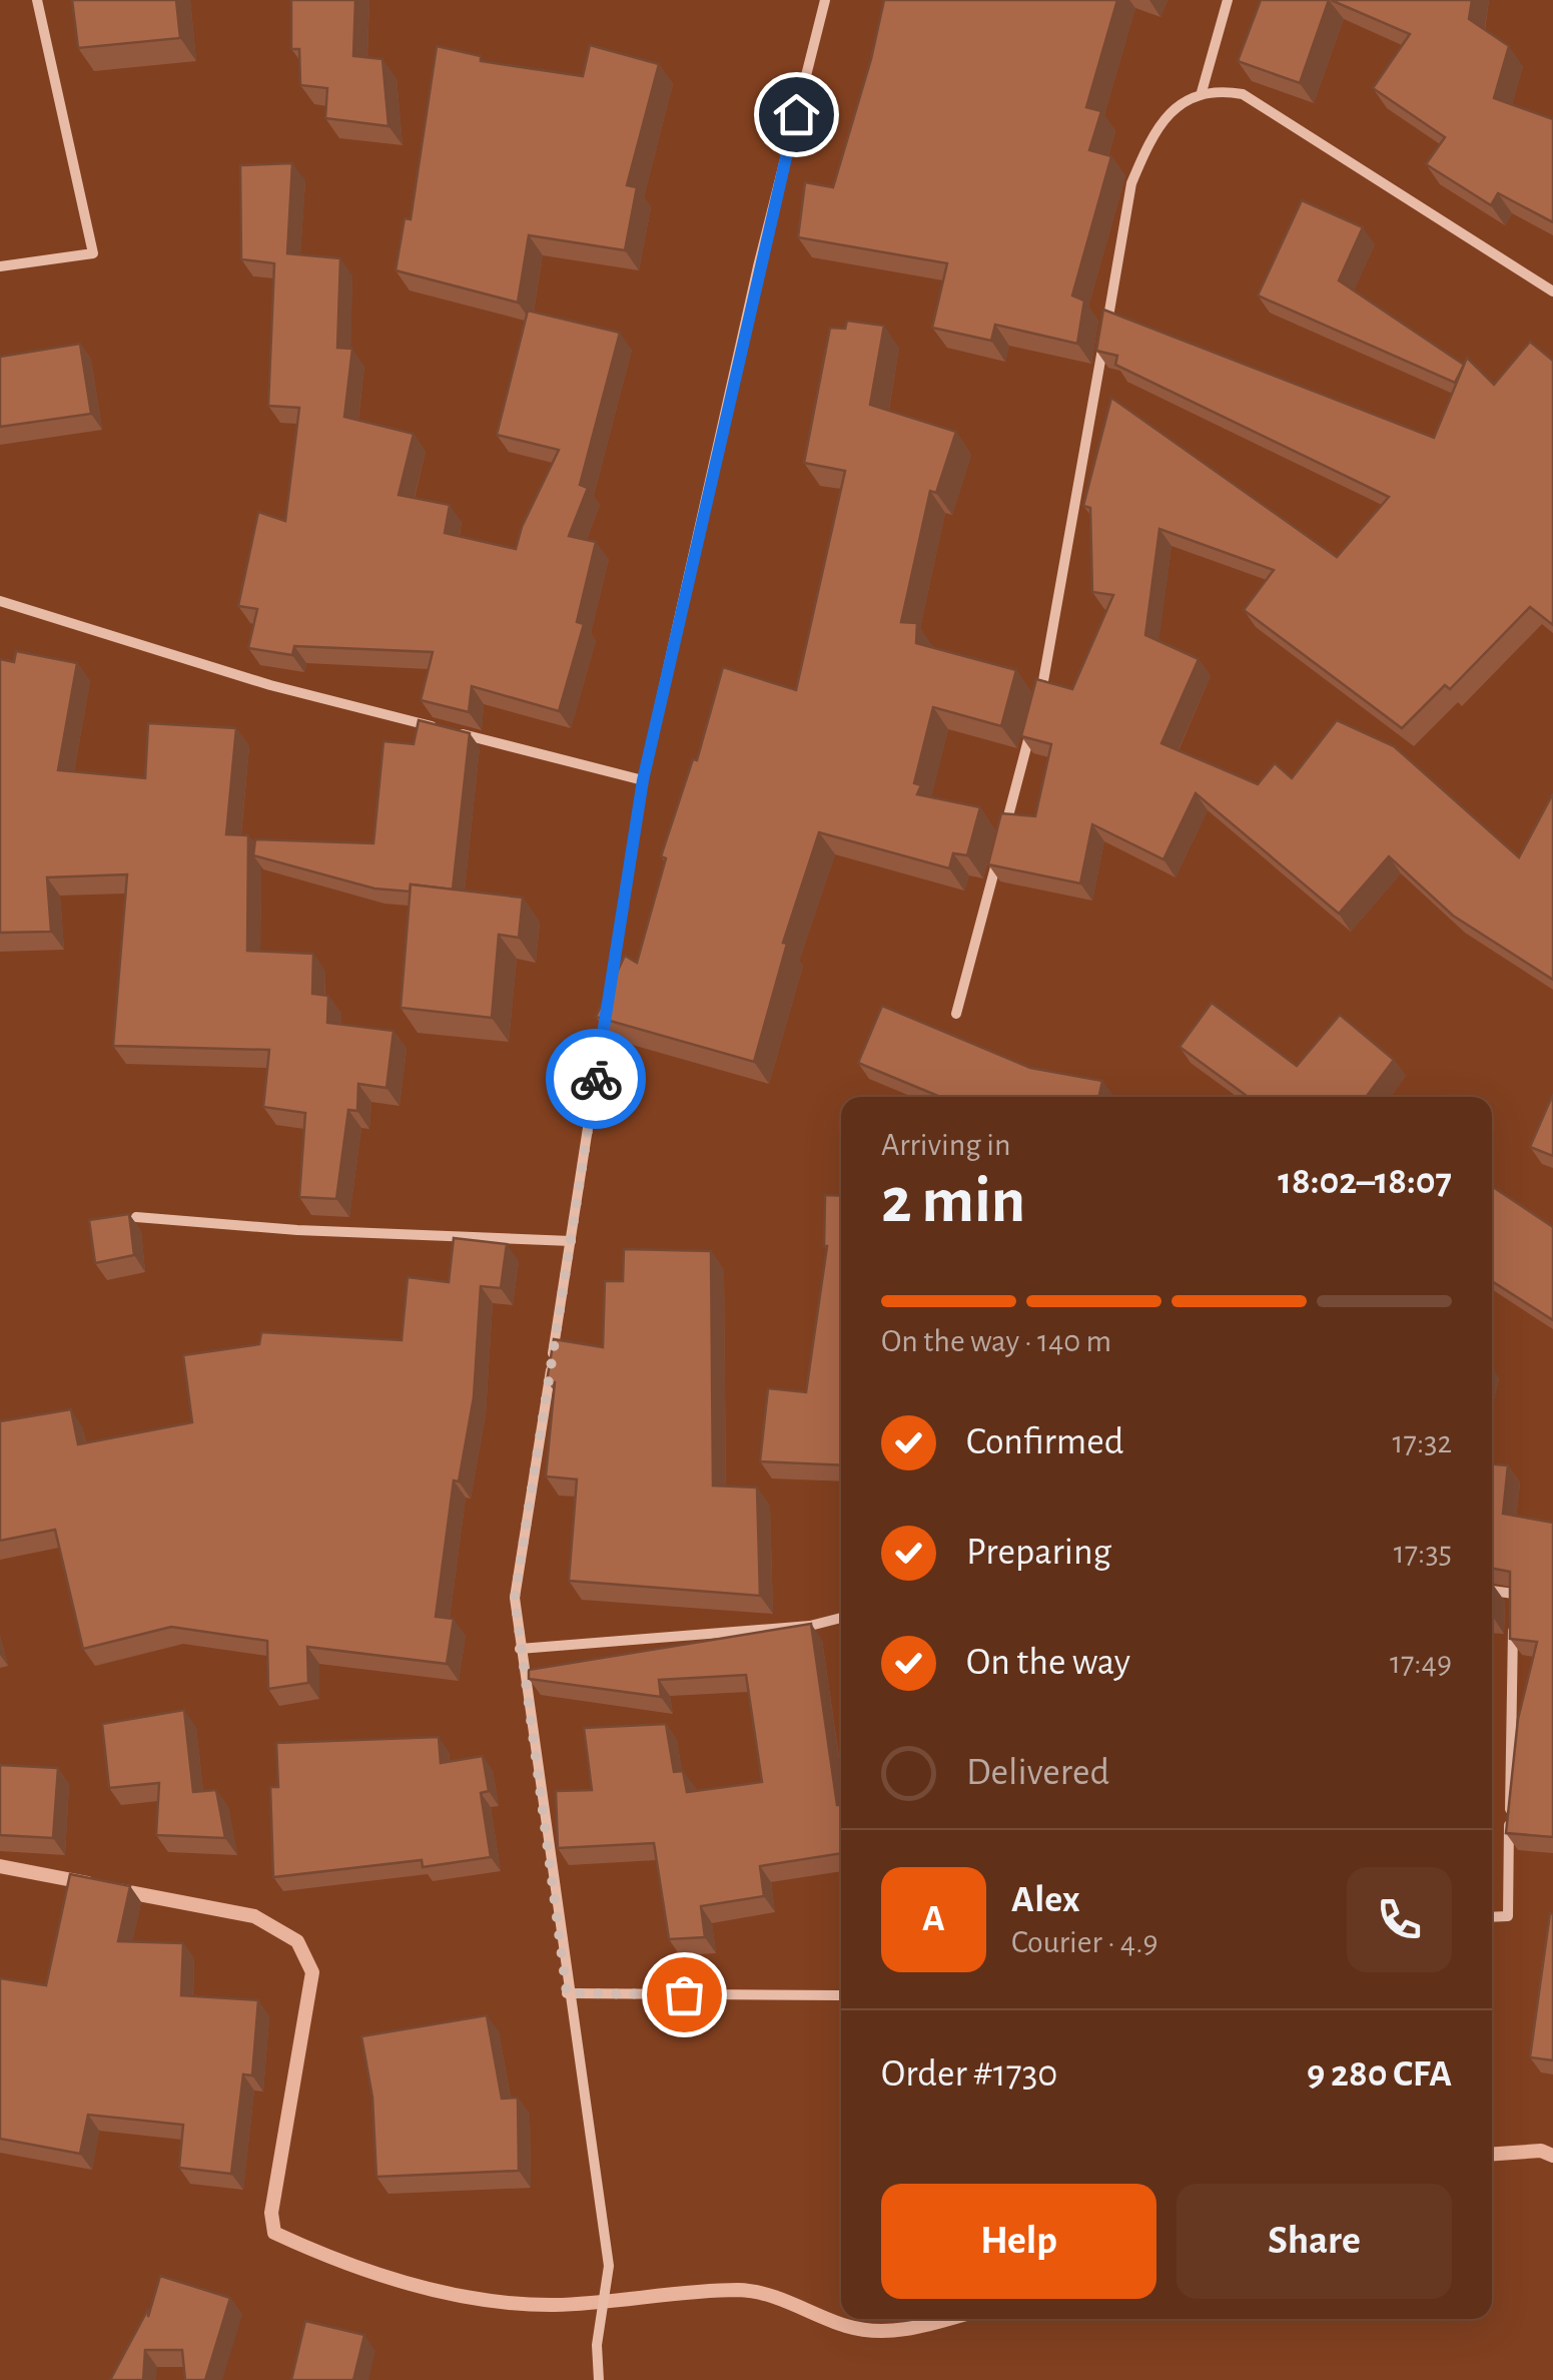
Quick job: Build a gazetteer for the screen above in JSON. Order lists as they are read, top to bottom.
{
  "page": {
    "heading": ["2 min", "Arriving in", "18:02–18:07"],
    "panel": [
      "Alex",
      "Courier · 4.9",
      "Order #1730",
      "9 280 CFA"
    ],
    "bar": "On the way · 140 m",
    "list": [
      ["Confirmed", "17:32"],
      ["Preparing", "17:35"],
      ["On the way", "17:49"],
      "Delivered"
    ],
    "round": "A",
    "buttons": ["Help", "Share"]
  }
}
